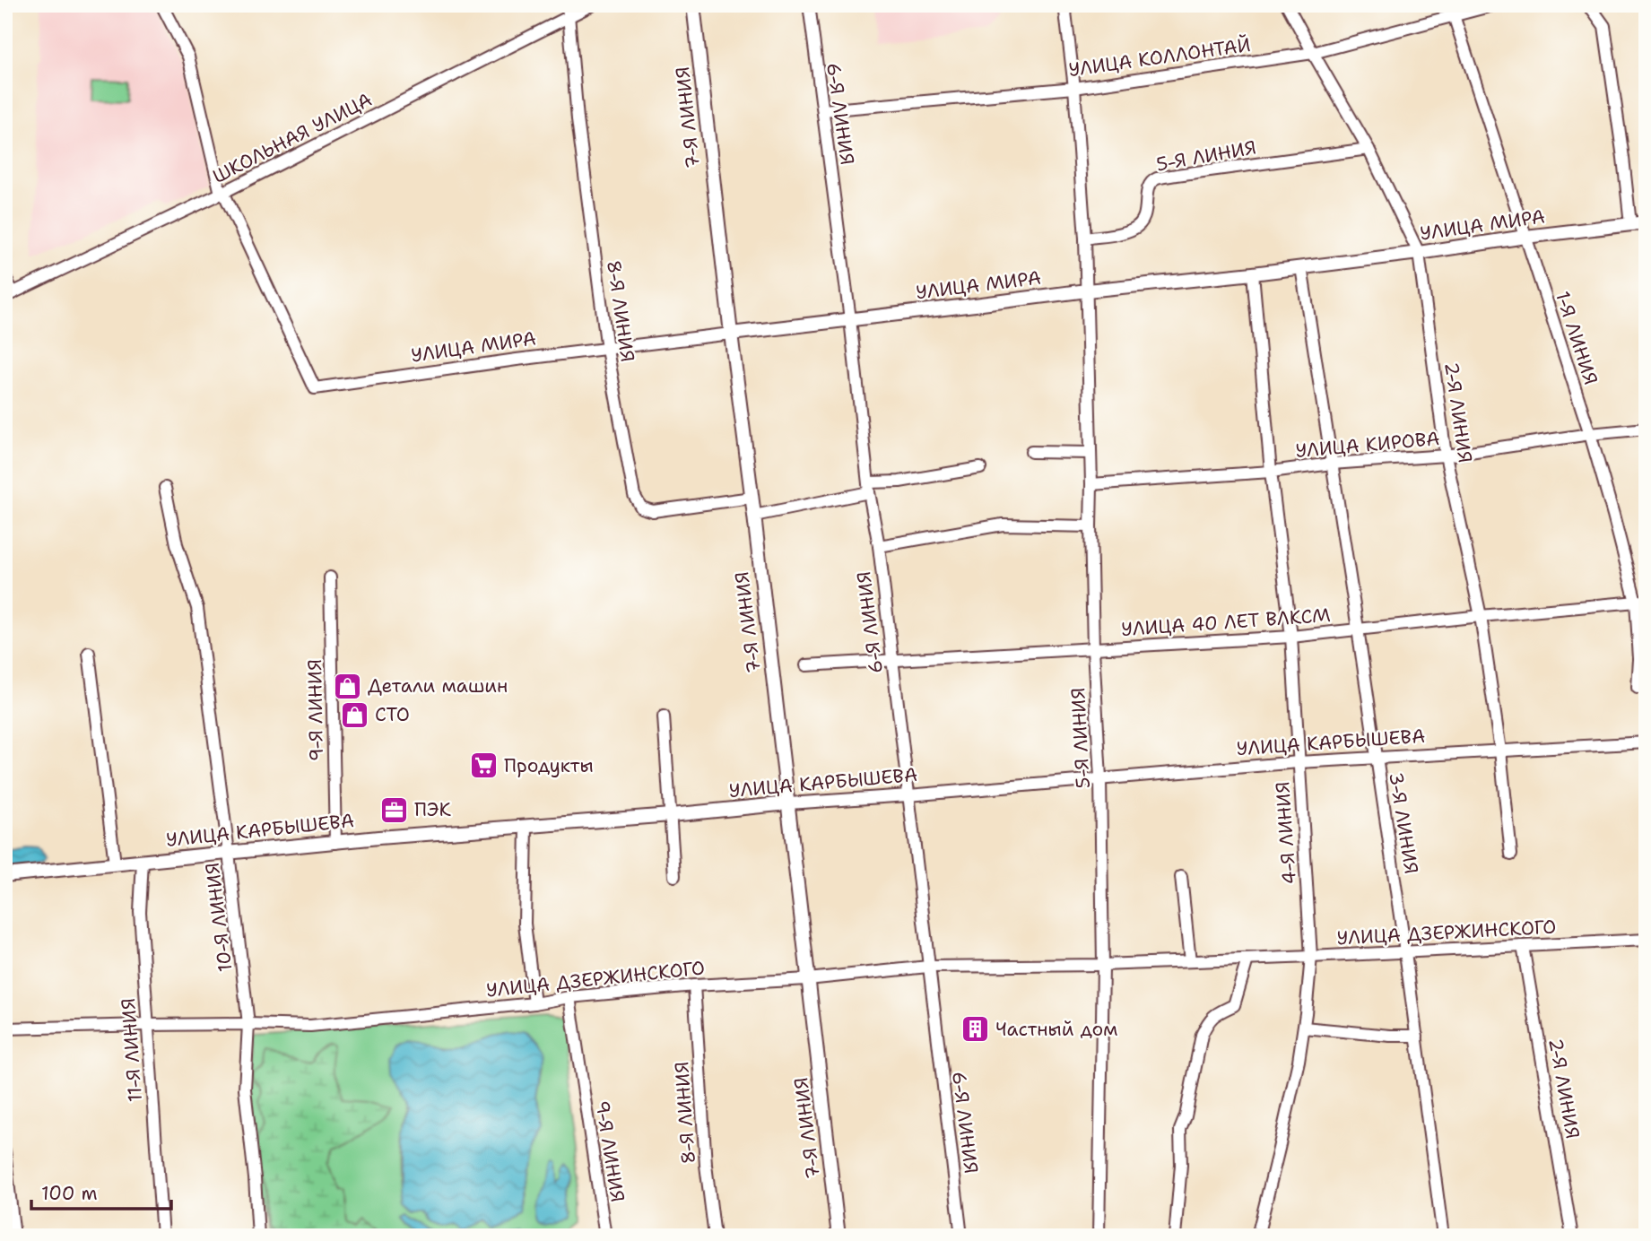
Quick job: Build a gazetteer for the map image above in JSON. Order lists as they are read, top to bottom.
{
  "streets": {
    "main road": ["7-Я ЛИНИЯ", "УЛИЦА МИРА", "УЛИЦА КАРБЫШЕВА"],
    "street": [
      "УЛИЦА КОЛЛОНТАЙ",
      "6-Я ЛИНИЯ",
      "ШКОЛЬНАЯ УЛИЦА",
      "5-Я ЛИНИЯ",
      "8-Я ЛИНИЯ",
      "1-Я ЛИНИЯ",
      "2-Я ЛИНИЯ",
      "УЛИЦА КИРОВА",
      "УЛИЦА 40 ЛЕТ ВЛКСМ",
      "9-Я ЛИНИЯ",
      "3-Я ЛИНИЯ",
      "4-Я ЛИНИЯ",
      "10-Я ЛИНИЯ",
      "УЛИЦА ДЗЕРЖИНСКОГО",
      "11-Я ЛИНИЯ"
    ]
  },
  "crossings": [
    ["УЛИЦА КОЛЛОНТАЙ", "6-Я ЛИНИЯ"],
    ["УЛИЦА КОЛЛОНТАЙ", "5-Я ЛИНИЯ"],
    ["УЛИЦА КОЛЛОНТАЙ", "1-Я ЛИНИЯ"],
    ["УЛИЦА КОЛЛОНТАЙ", "2-Я ЛИНИЯ"],
    ["6-Я ЛИНИЯ", "УЛИЦА МИРА"],
    ["6-Я ЛИНИЯ", "УЛИЦА 40 ЛЕТ ВЛКСМ"],
    ["6-Я ЛИНИЯ", "УЛИЦА КАРБЫШЕВА"],
    ["6-Я ЛИНИЯ", "УЛИЦА ДЗЕРЖИНСКОГО"],
    ["7-Я ЛИНИЯ", "УЛИЦА МИРА"],
    ["7-Я ЛИНИЯ", "8-Я ЛИНИЯ"],
    ["7-Я ЛИНИЯ", "УЛИЦА КАРБЫШЕВА"],
    ["7-Я ЛИНИЯ", "УЛИЦА ДЗЕРЖИНСКОГО"],
    ["ШКОЛЬНАЯ УЛИЦА", "УЛИЦА МИРА"],
    ["ШКОЛЬНАЯ УЛИЦА", "8-Я ЛИНИЯ"],
    ["5-Я ЛИНИЯ", "УЛИЦА МИРА"],
    ["5-Я ЛИНИЯ", "2-Я ЛИНИЯ"],
    ["5-Я ЛИНИЯ", "УЛИЦА КИРОВА"],
    ["5-Я ЛИНИЯ", "УЛИЦА 40 ЛЕТ ВЛКСМ"],
    ["5-Я ЛИНИЯ", "УЛИЦА КАРБЫШЕВА"],
    ["5-Я ЛИНИЯ", "УЛИЦА ДЗЕРЖИНСКОГО"],
    ["УЛИЦА МИРА", "8-Я ЛИНИЯ"],
    ["УЛИЦА МИРА", "1-Я ЛИНИЯ"],
    ["УЛИЦА МИРА", "2-Я ЛИНИЯ"],
    ["УЛИЦА МИРА", "3-Я ЛИНИЯ"],
    ["УЛИЦА МИРА", "4-Я ЛИНИЯ"],
    ["8-Я ЛИНИЯ", "УЛИЦА ДЗЕРЖИНСКОГО"],
    ["1-Я ЛИНИЯ", "УЛИЦА КИРОВА"],
    ["1-Я ЛИНИЯ", "УЛИЦА 40 ЛЕТ ВЛКСМ"],
    ["2-Я ЛИНИЯ", "УЛИЦА КИРОВА"],
    ["2-Я ЛИНИЯ", "УЛИЦА 40 ЛЕТ ВЛКСМ"],
    ["2-Я ЛИНИЯ", "УЛИЦА КАРБЫШЕВА"],
    ["2-Я ЛИНИЯ", "УЛИЦА ДЗЕРЖИНСКОГО"],
    ["УЛИЦА КИРОВА", "3-Я ЛИНИЯ"],
    ["УЛИЦА КИРОВА", "4-Я ЛИНИЯ"],
    ["УЛИЦА 40 ЛЕТ ВЛКСМ", "3-Я ЛИНИЯ"],
    ["УЛИЦА 40 ЛЕТ ВЛКСМ", "4-Я ЛИНИЯ"],
    ["9-Я ЛИНИЯ", "УЛИЦА КАРБЫШЕВА"],
    ["9-Я ЛИНИЯ", "УЛИЦА ДЗЕРЖИНСКОГО"],
    ["УЛИЦА КАРБЫШЕВА", "3-Я ЛИНИЯ"],
    ["УЛИЦА КАРБЫШЕВА", "4-Я ЛИНИЯ"],
    ["УЛИЦА КАРБЫШЕВА", "10-Я ЛИНИЯ"],
    ["УЛИЦА КАРБЫШЕВА", "11-Я ЛИНИЯ"],
    ["3-Я ЛИНИЯ", "УЛИЦА ДЗЕРЖИНСКОГО"],
    ["4-Я ЛИНИЯ", "УЛИЦА ДЗЕРЖИНСКОГО"],
    ["10-Я ЛИНИЯ", "УЛИЦА ДЗЕРЖИНСКОГО"],
    ["УЛИЦА ДЗЕРЖИНСКОГО", "11-Я ЛИНИЯ"]
  ],
  "places": {
    "shop": ["Детали машин", "СТО"],
    "supermarket": ["Продукты"],
    "office": ["ПЭК"],
    "building": ["Частный дом"]
  },
  "scale_bar": "100 m"
}
